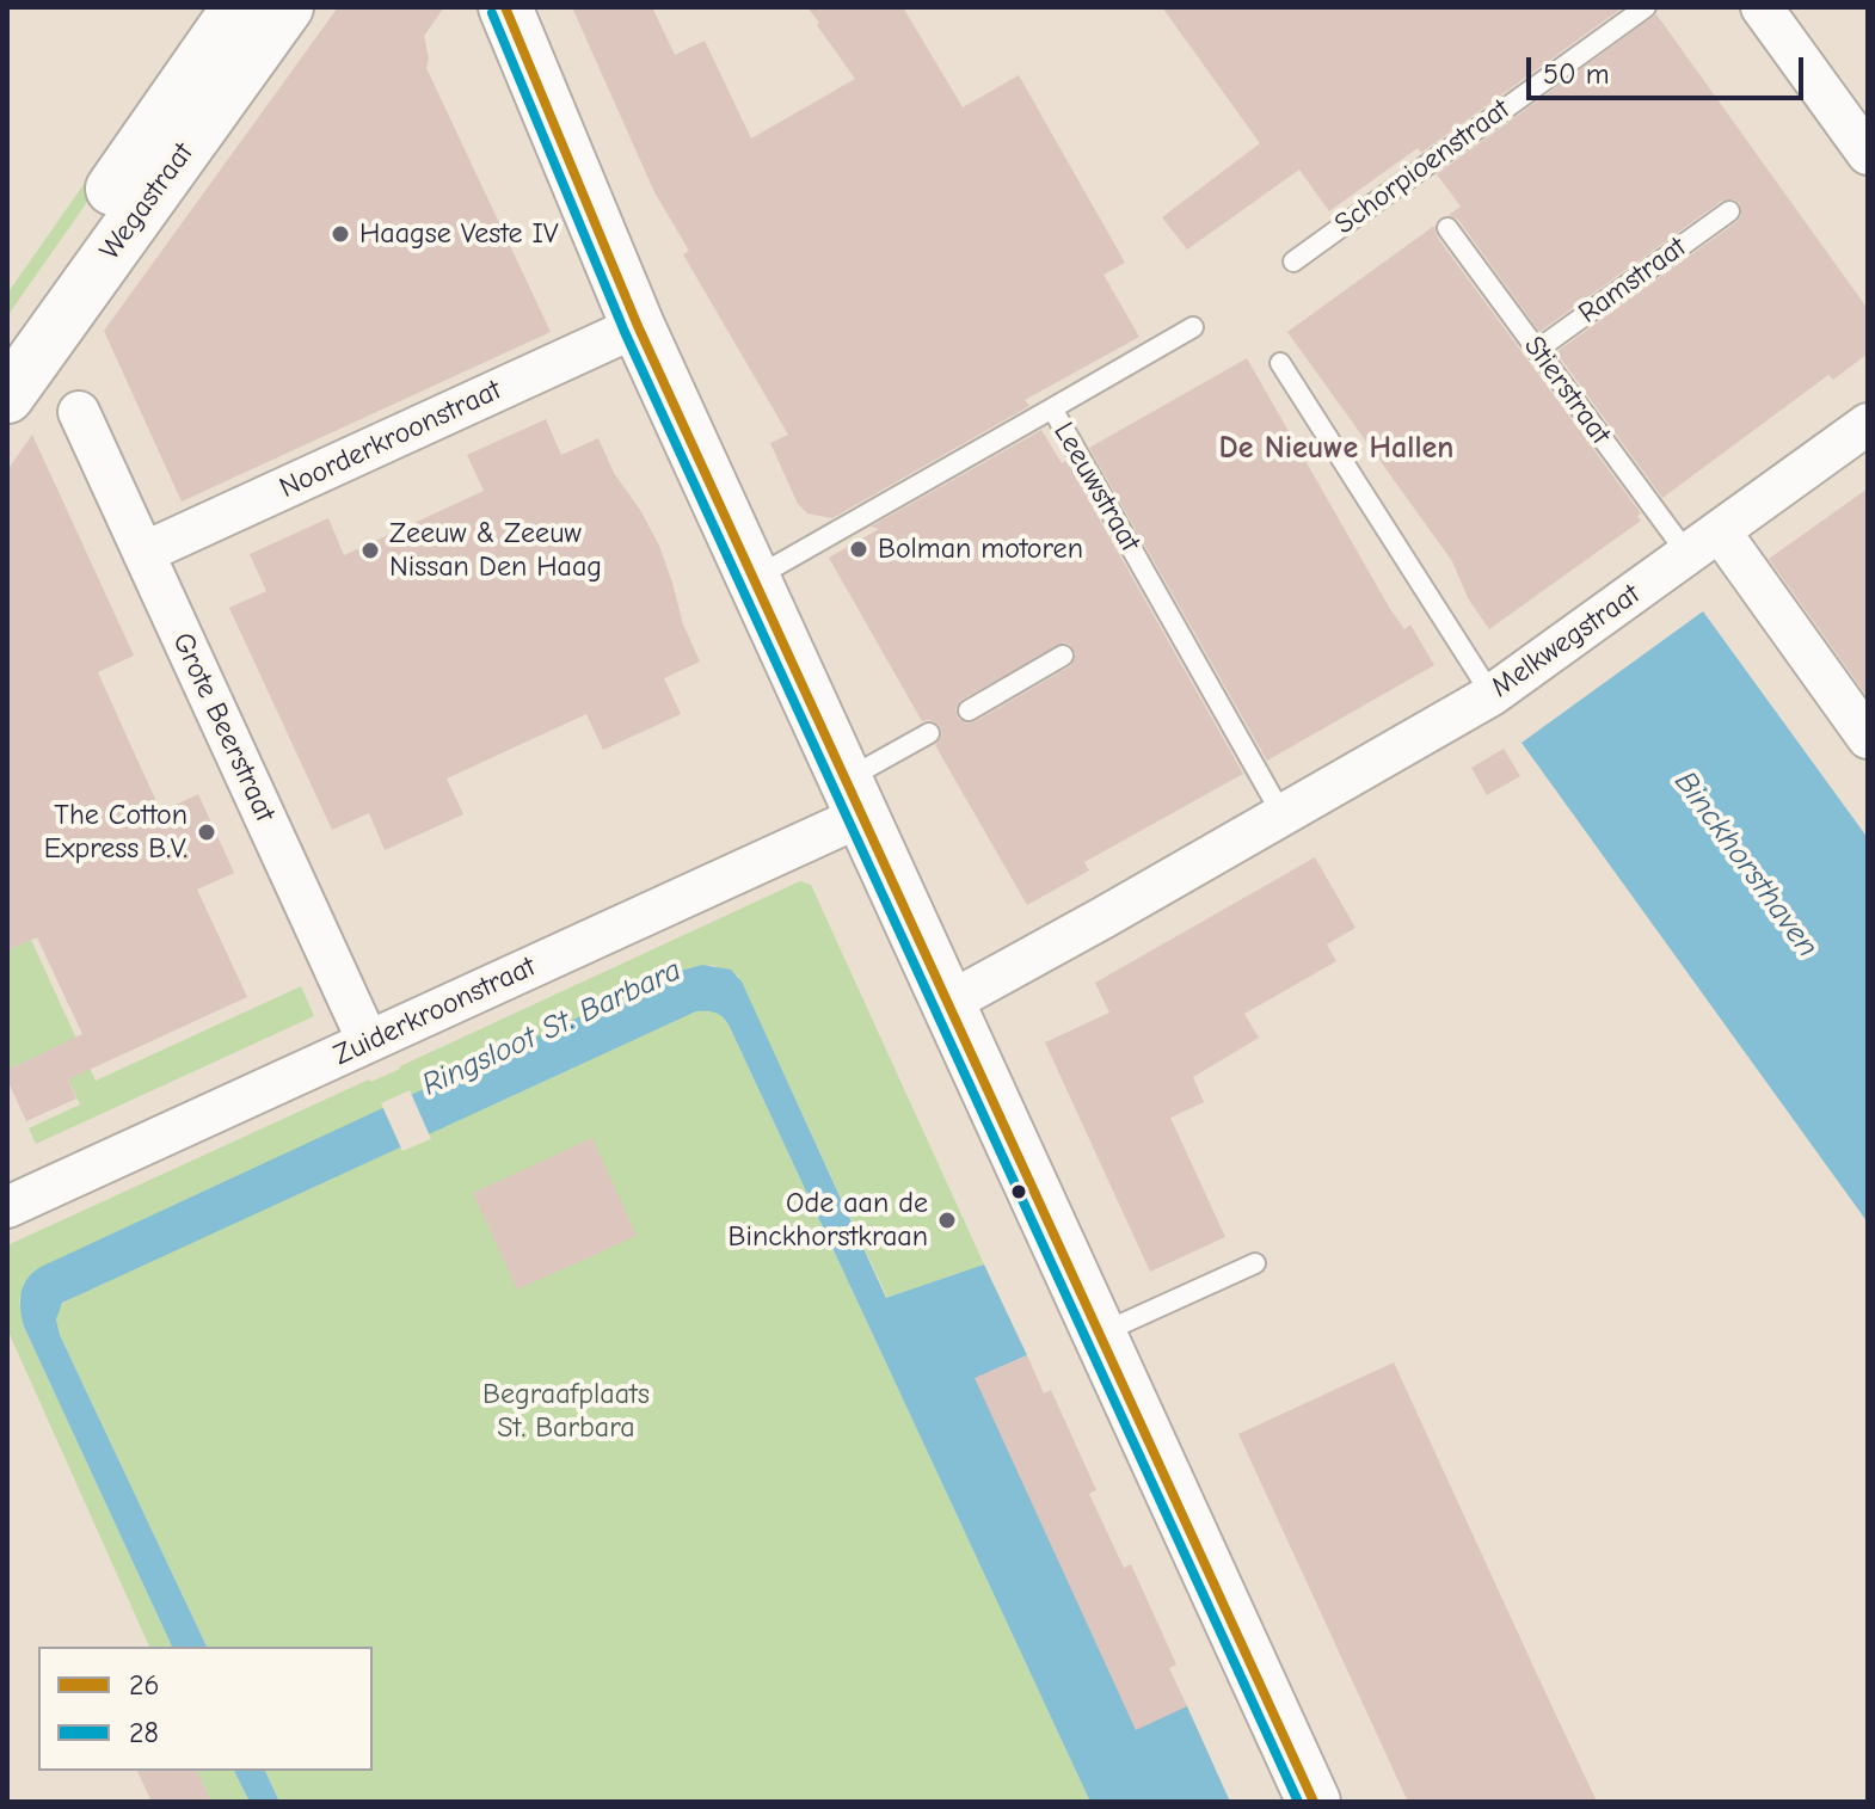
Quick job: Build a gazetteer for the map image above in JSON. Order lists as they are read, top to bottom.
{
  "streets": {
    "street": [
      "Wegastraat",
      "Noorderkroonstraat",
      "Melkwegstraat",
      "Grote Beerstraat",
      "Zuiderkroonstraat"
    ],
    "lane": [
      "Schorpioenstraat",
      "Ramstraat",
      "Stierstraat",
      "Leeuwstraat"
    ]
  },
  "crossings": [
    ["Ramstraat", "Stierstraat"],
    ["Stierstraat", "Melkwegstraat"],
    ["Noorderkroonstraat", "Grote Beerstraat"],
    ["Leeuwstraat", "Melkwegstraat"],
    ["Grote Beerstraat", "Zuiderkroonstraat"]
  ],
  "districts": ["De Nieuwe Hallen"],
  "water": ["Binckhorsthaven", "Ringsloot St. Barbara"],
  "parks": ["Begraafplaats St. Barbara"],
  "places": [
    "Haagse Veste IV",
    "Bolman motoren",
    "Zeeuw & Zeeuw Nissan Den Haag",
    "The Cotton Express B.V.",
    "Ode aan de Binckhorstkraan"
  ],
  "lines": ["transit line 26", "transit line 28"],
  "legend": ["26", "28"],
  "scale_bar": "50 m"
}
